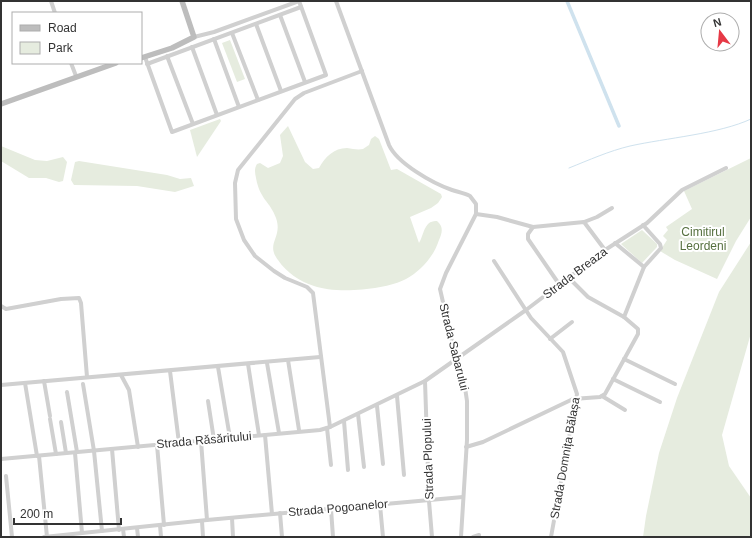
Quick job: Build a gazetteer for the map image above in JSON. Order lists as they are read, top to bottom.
{
  "streets": {
    "street": [
      "Strada Breaza",
      "Strada Sabarului",
      "Strada Răsăritului",
      "Strada Domnița Bălașa",
      "Strada Plopului",
      "Strada Pogoanelor"
    ]
  },
  "crossings": [
    ["Strada Breaza", "Strada Sabarului"],
    ["Strada Breaza", "Strada Răsăritului"],
    ["Strada Breaza", "Strada Domnița Bălașa"],
    ["Strada Breaza", "Strada Plopului"],
    ["Strada Sabarului", "Strada Pogoanelor"],
    ["Strada Răsăritului", "Strada Plopului"],
    ["Strada Plopului", "Strada Pogoanelor"]
  ],
  "parks": ["Cimitirul Leordeni"],
  "legend": ["Road", "Park"],
  "scale_bar": "200 m",
  "north": "top"
}
